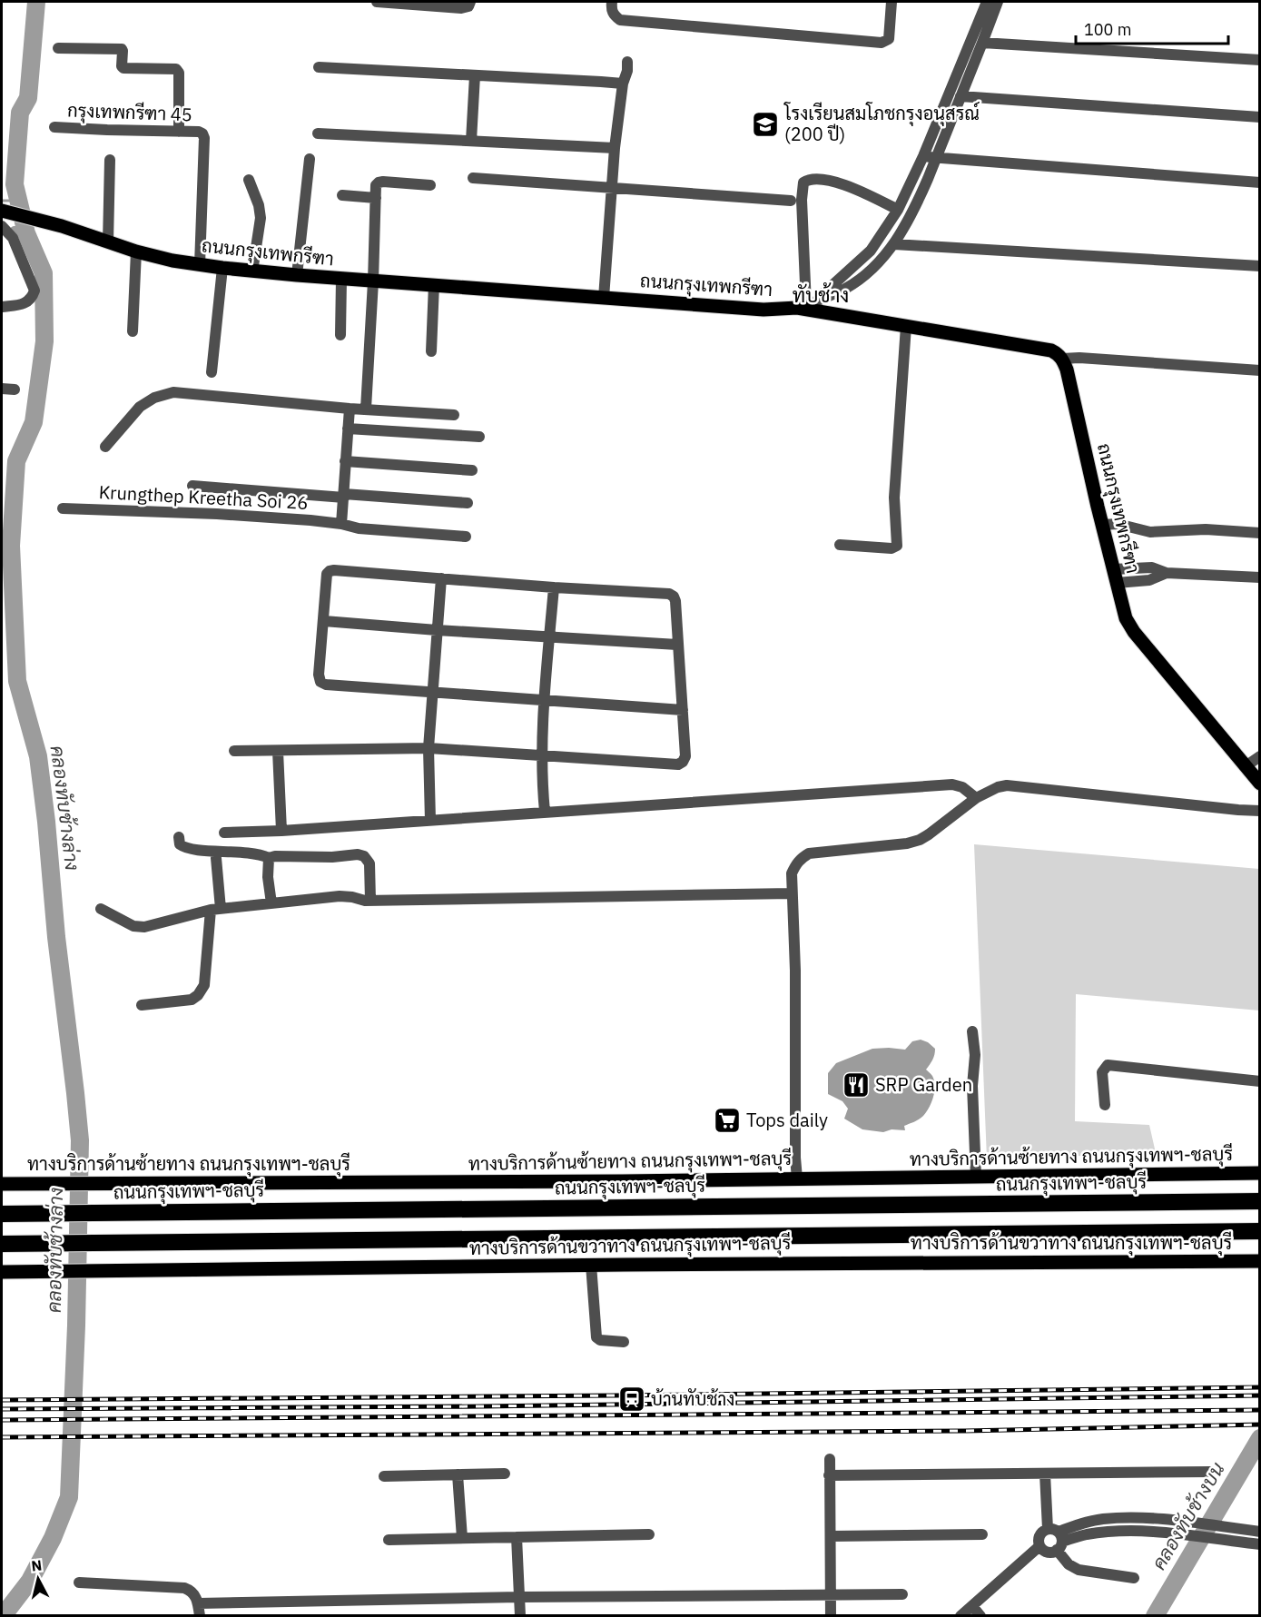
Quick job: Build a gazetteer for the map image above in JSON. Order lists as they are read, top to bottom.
{
  "streets": {
    "highway": ["ถนนกรุงเทพฯ-ชลบุรี"],
    "main road": ["ถนนกรุงเทพกรีฑา", "ทางบริการด้านซ้ายทาง ถนนกรุงเทพฯ-ชลบุรี", "ทางบริการด้านขวาทาง ถนนกรุงเทพฯ-ชลบุรี"],
    "street": ["กรุงเทพกรีฑา 45", "Krungthep Kreetha Soi 26"]
  },
  "crossings": [
    ["กรุงเทพกรีฑา 45", "ถนนกรุงเทพกรีฑา"]
  ],
  "districts": ["ทับช้าง"],
  "water": ["คลองทับช้างล่าง", "คลองทับช้างบน"],
  "places": {
    "school or university": ["โรงเรียนสมโภชกรุงอนุสรณ์ (200 ปี)"],
    "restaurant": ["SRP Garden"],
    "supermarket": ["Tops daily"],
    "station": ["บ้านทับช้าง"]
  },
  "scale_bar": "100 m",
  "north": "top"
}
